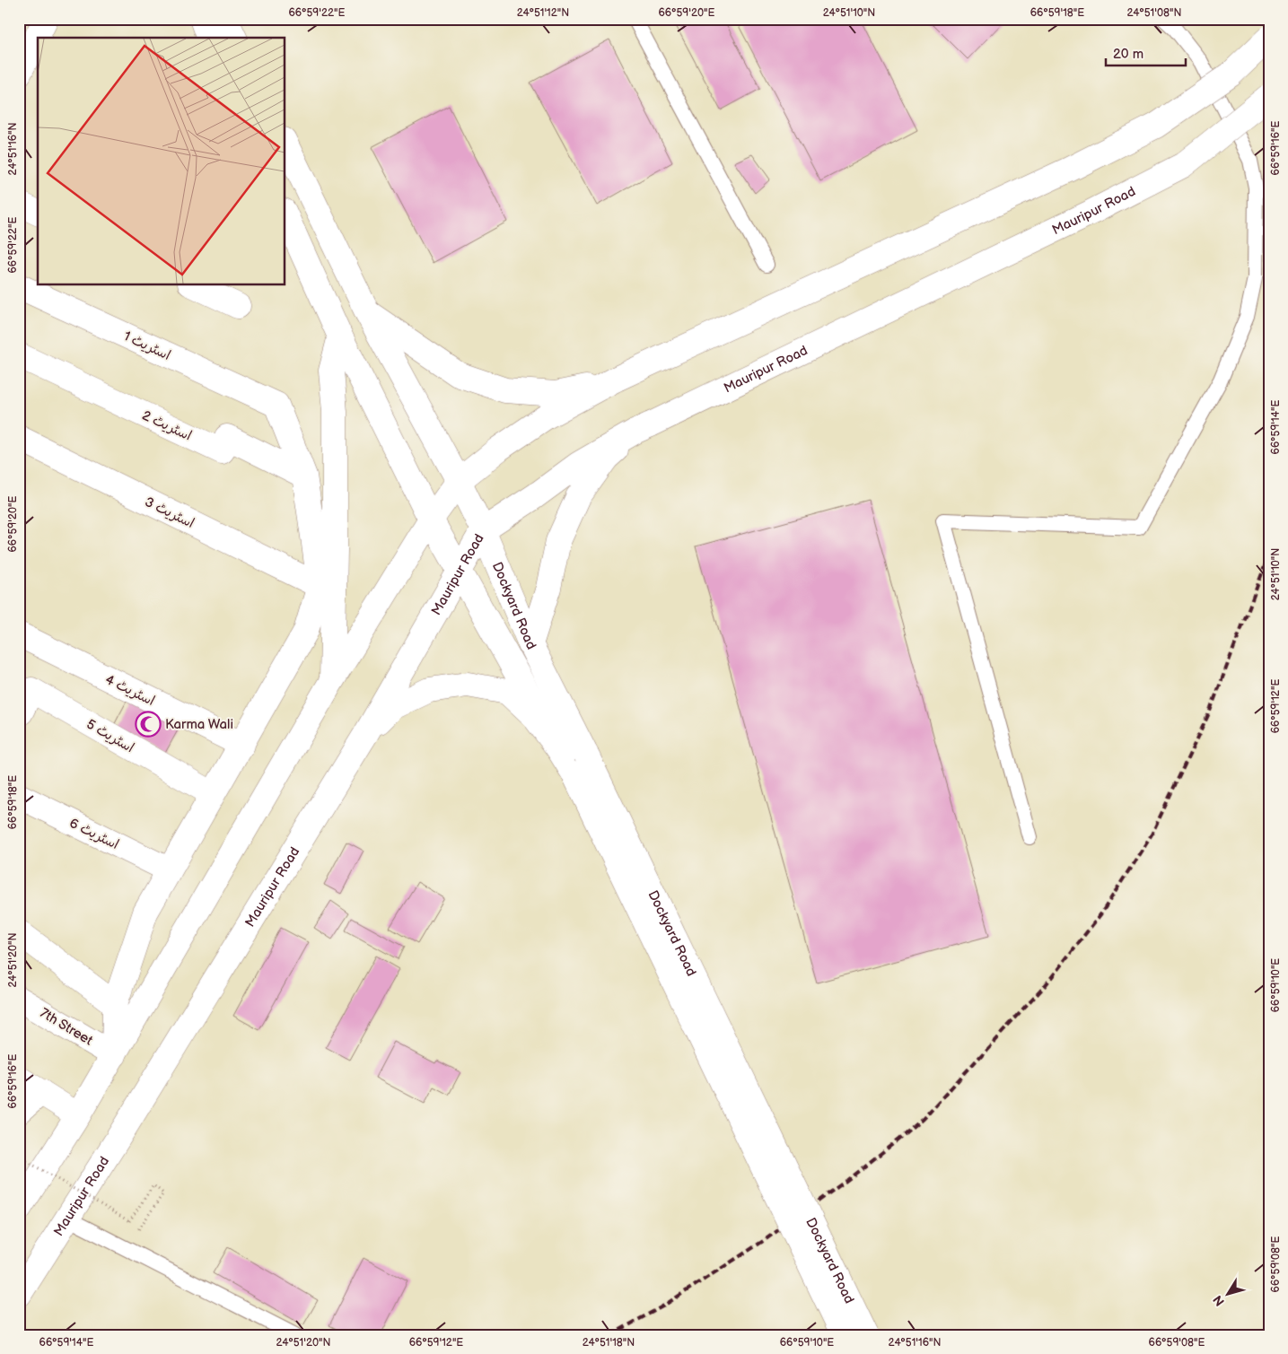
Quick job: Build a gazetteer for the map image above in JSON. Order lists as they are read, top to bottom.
{
  "streets": {
    "main road": [
      "Mauripur Road",
      "اسٹریٹ 1",
      "اسٹریٹ 2",
      "اسٹریٹ 3",
      "Dockyard Road",
      "اسٹریٹ 4",
      "اسٹریٹ 5",
      "اسٹریٹ 6",
      "7th Street"
    ]
  },
  "crossings": [
    ["Mauripur Road", "Dockyard Road"],
    ["اسٹریٹ 1", "اسٹریٹ 2"]
  ],
  "places": {
    "mosque": ["Karma Wali"]
  },
  "scale_bar": "20 m",
  "north": "bottom left",
  "coordinates": [
    "66°59'22\"E",
    "24°51'12\"N",
    "66°59'20\"E",
    "24°51'10\"N",
    "66°59'18\"E",
    "24°51'08\"N",
    "66°59'16\"E",
    "24°51'16\"N",
    "66°59'14\"E",
    "66°59'12\"E",
    "24°51'20\"N",
    "66°59'10\"E",
    "66°59'08\"E",
    "24°51'18\"N"
  ]
}
